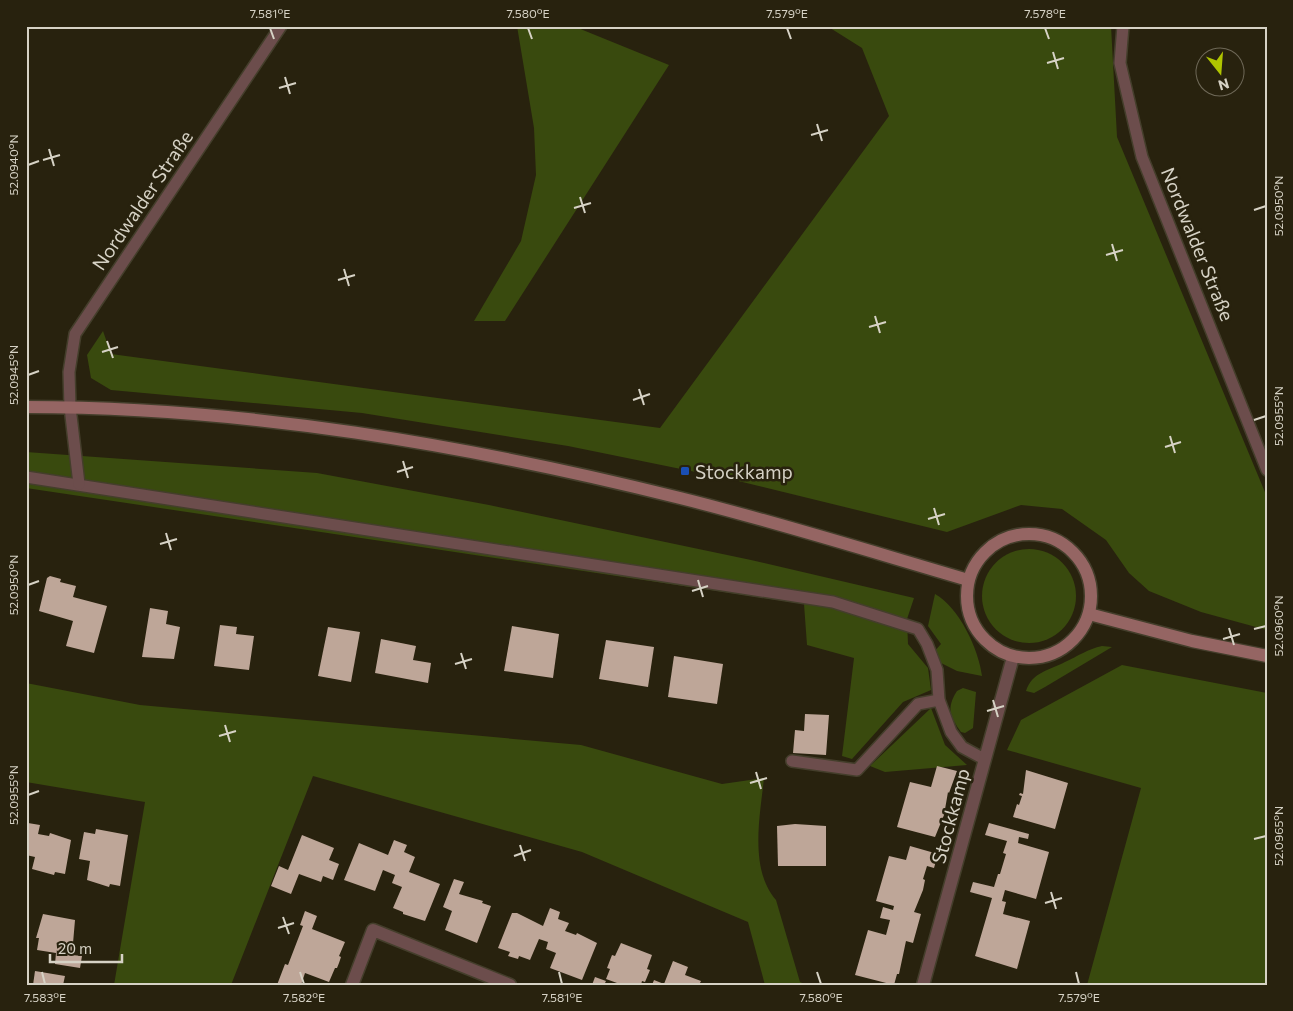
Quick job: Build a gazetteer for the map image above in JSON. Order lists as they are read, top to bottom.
{
  "streets": {
    "street": ["Stockkamp"],
    "lane": ["Nordwalder Straße"]
  },
  "places": {
    "transit": ["Stockkamp"]
  },
  "scale_bar": "20 m",
  "north": "bottom",
  "coordinates": [
    "7.581°E",
    "7.580°E",
    "7.579°E",
    "7.578°E",
    "52.0940°N",
    "52.0950°N",
    "52.0945°N",
    "52.0955°N",
    "52.0960°N",
    "52.0965°N",
    "7.583°E",
    "7.582°E"
  ]
}
